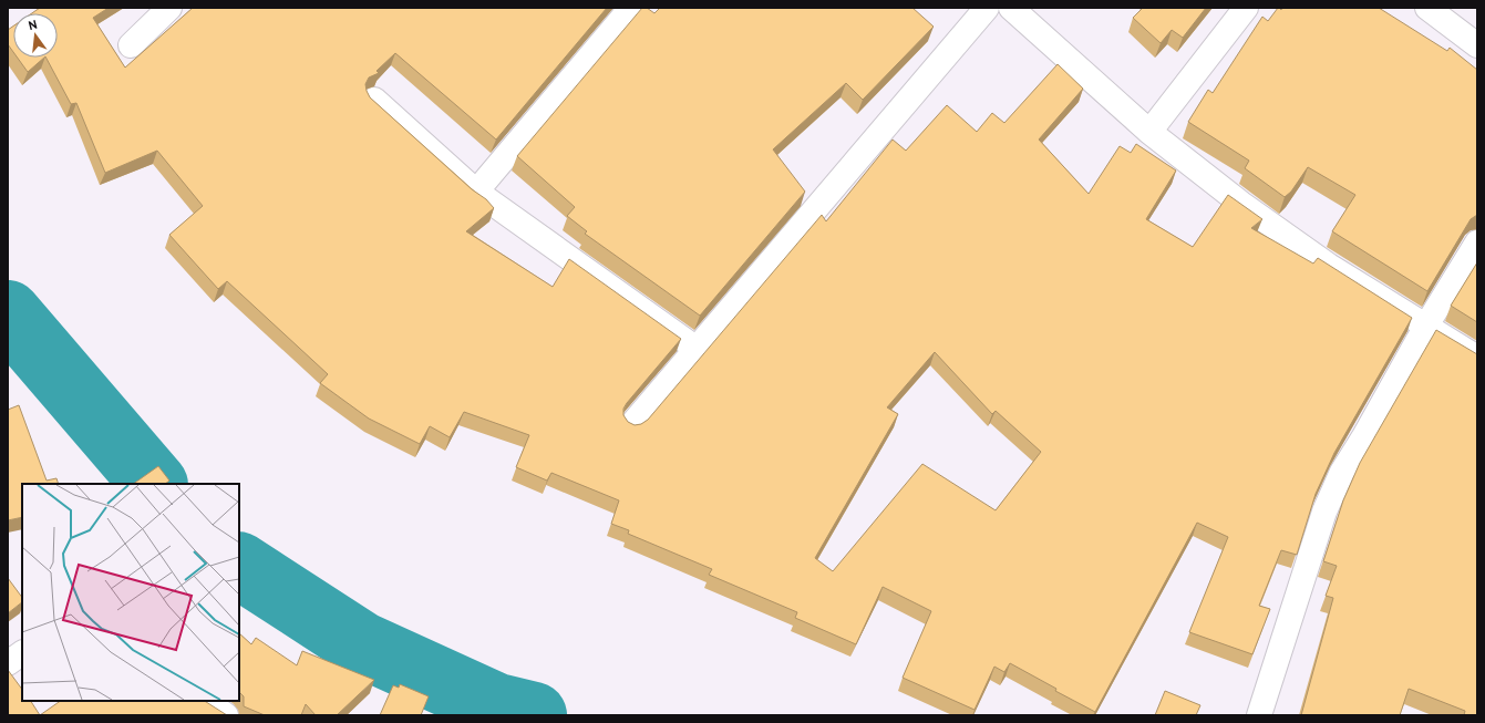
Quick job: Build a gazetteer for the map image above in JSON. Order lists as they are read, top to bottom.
{
  "north": "top"
}
